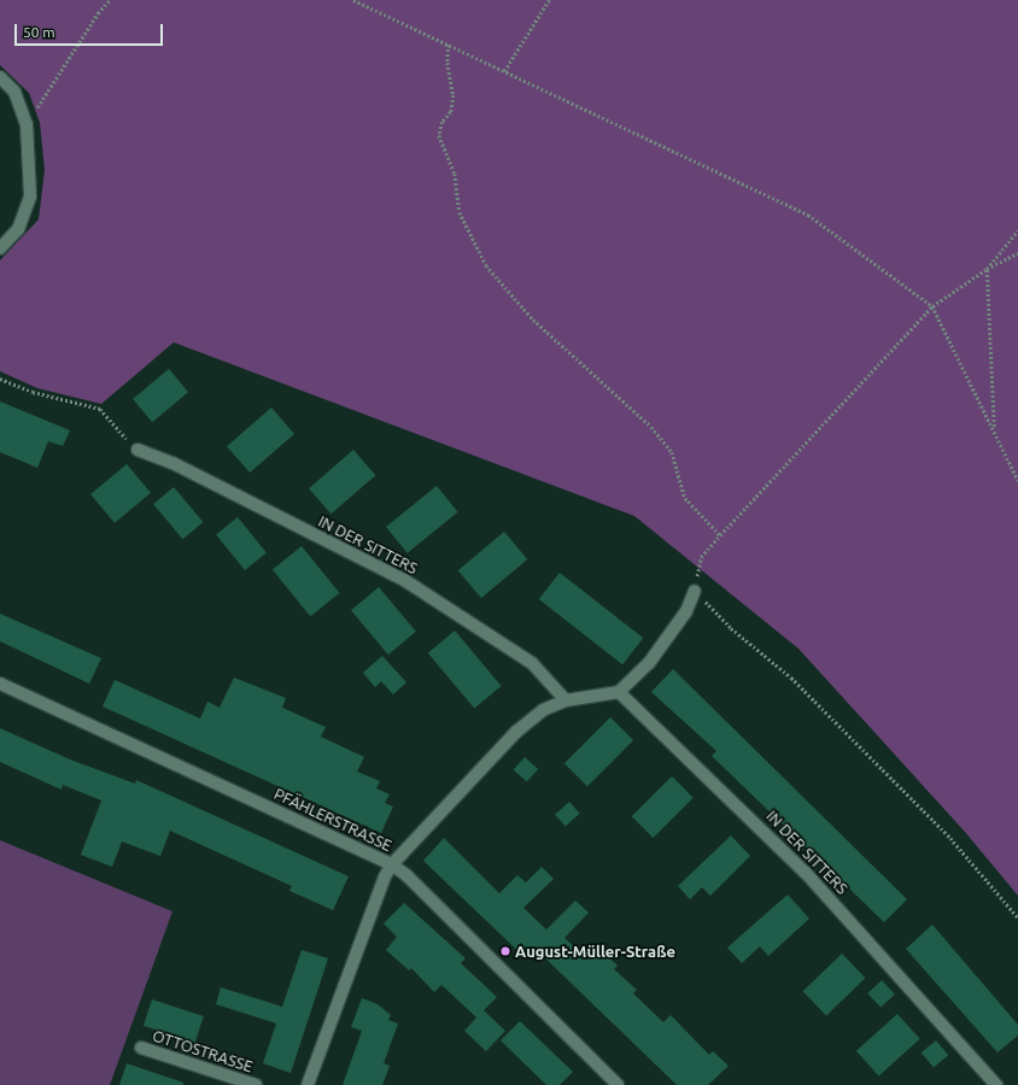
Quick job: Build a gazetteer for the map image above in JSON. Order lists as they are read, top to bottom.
{
  "streets": {
    "street": ["IN DER SITTERS", "PFÄHLERSTRASSE", "OTTOSTRASSE"]
  },
  "places": ["August-Müller-Straße"],
  "scale_bar": "50 m"
}
